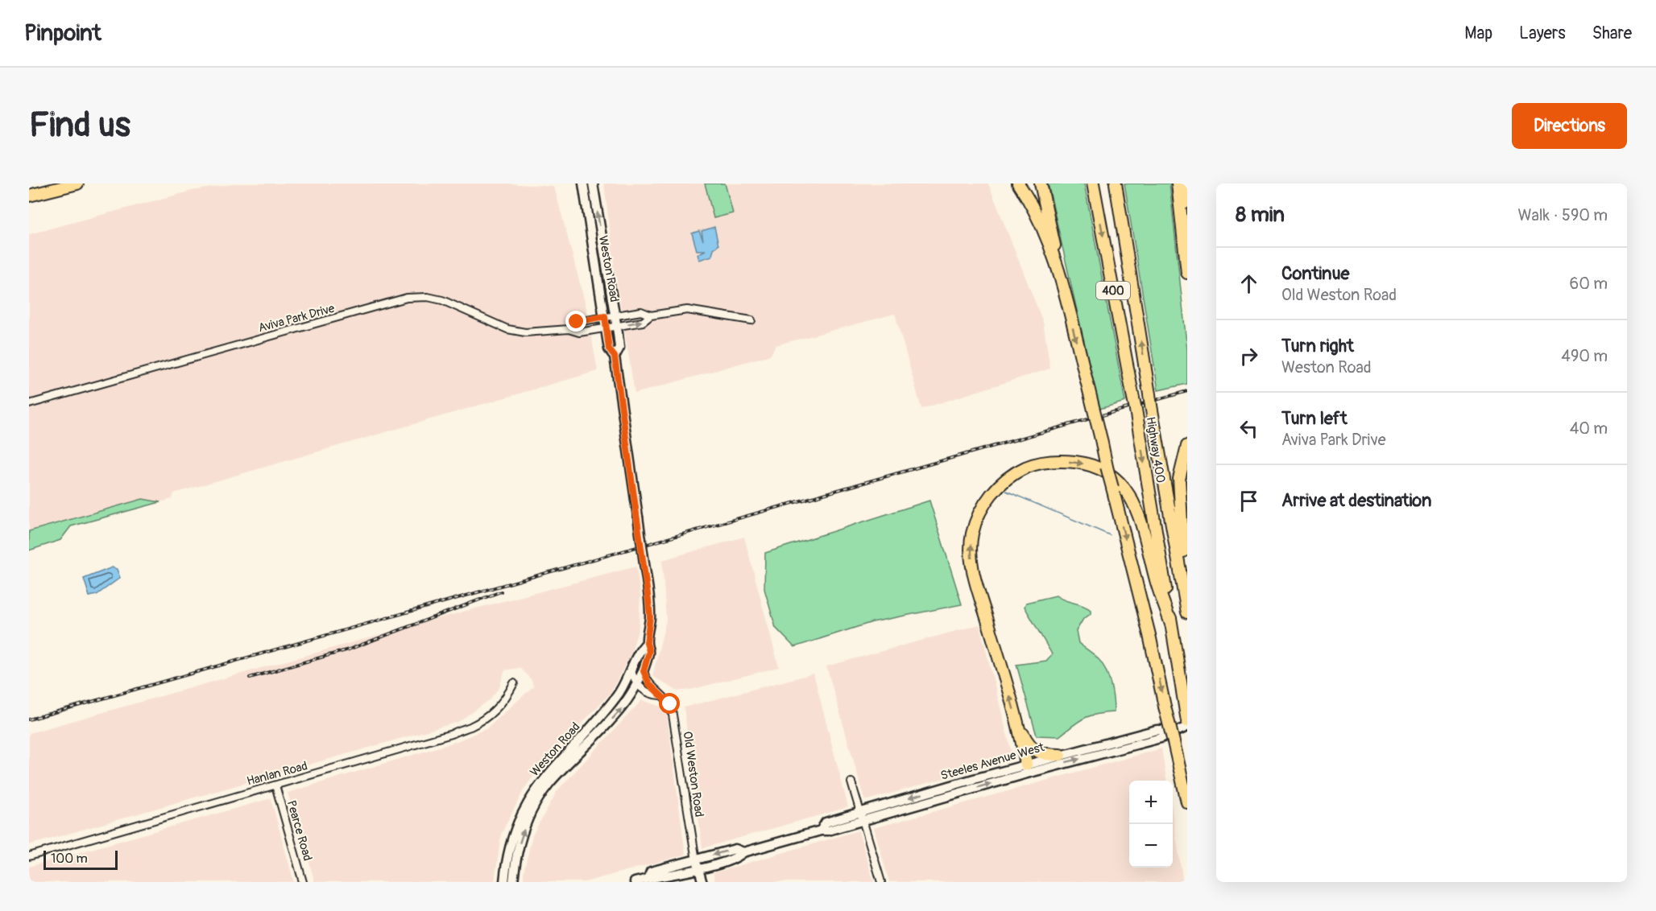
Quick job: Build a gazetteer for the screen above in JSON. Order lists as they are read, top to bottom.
{
  "streets": {
    "highway": ["400", "Highway 400"],
    "main road": ["Weston Road", "Steeles Avenue West"],
    "street": [
      "Aviva Park Drive",
      "Hanlan Road",
      "Old Weston Road",
      "Pearce Road"
    ]
  },
  "crossings": [
    ["Weston Road", "Aviva Park Drive"],
    ["Weston Road", "Old Weston Road"],
    ["Steeles Avenue West", "Old Weston Road"],
    ["Hanlan Road", "Pearce Road"]
  ],
  "scale_bar": "100 m",
  "page": {
    "header": "Pinpoint",
    "nav": ["Map", "Layers", "Share"],
    "buttons": "Directions",
    "title": "Find us",
    "heading": ["8 min", "Walk · 590 m"],
    "list": [
      ["Continue", "Old Weston Road", "60 m"],
      ["Turn right", "Weston Road", "490 m"],
      ["Turn left", "Aviva Park Drive", "40 m"],
      "Arrive at destination"
    ],
    "map_buttons": ["+", "−"],
    "scale": "100 m"
  }
}
